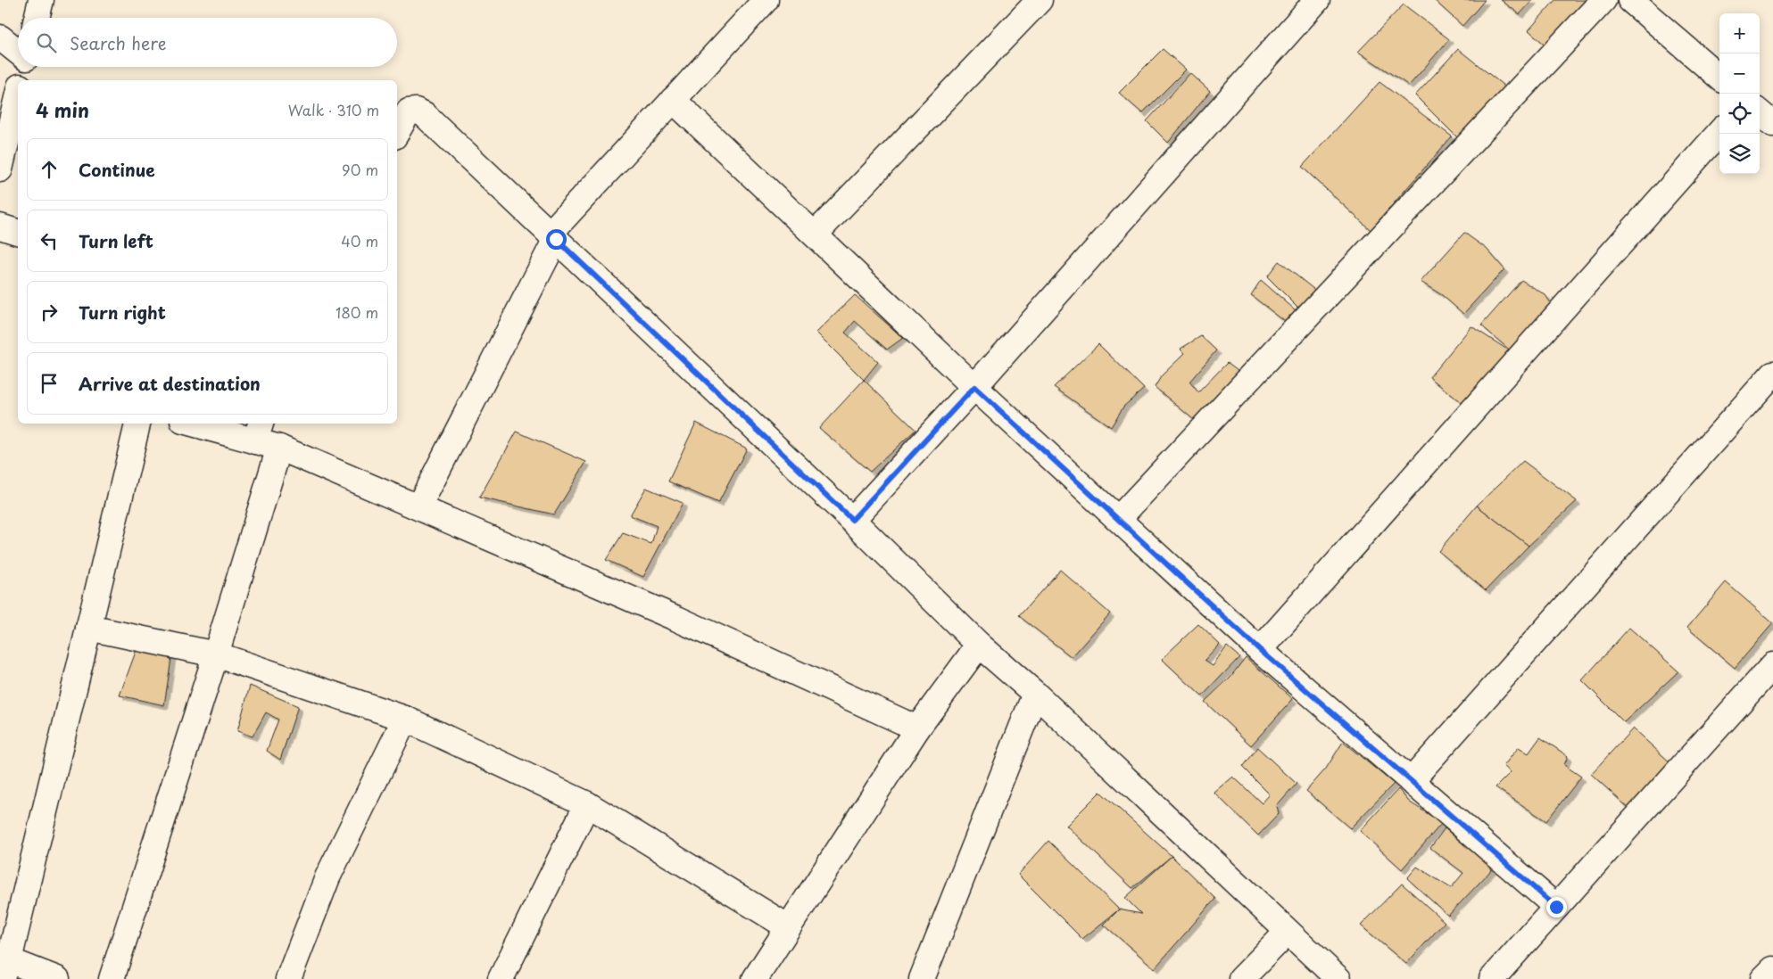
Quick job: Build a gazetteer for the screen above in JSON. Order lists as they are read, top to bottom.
{
  "page": {
    "map_buttons": ["+", "−"],
    "search": "Search here",
    "heading": ["4 min", "Walk · 310 m"],
    "list": [
      ["Continue", "90 m"],
      ["Turn left", "40 m"],
      ["Turn right", "180 m"],
      "Arrive at destination"
    ]
  }
}
